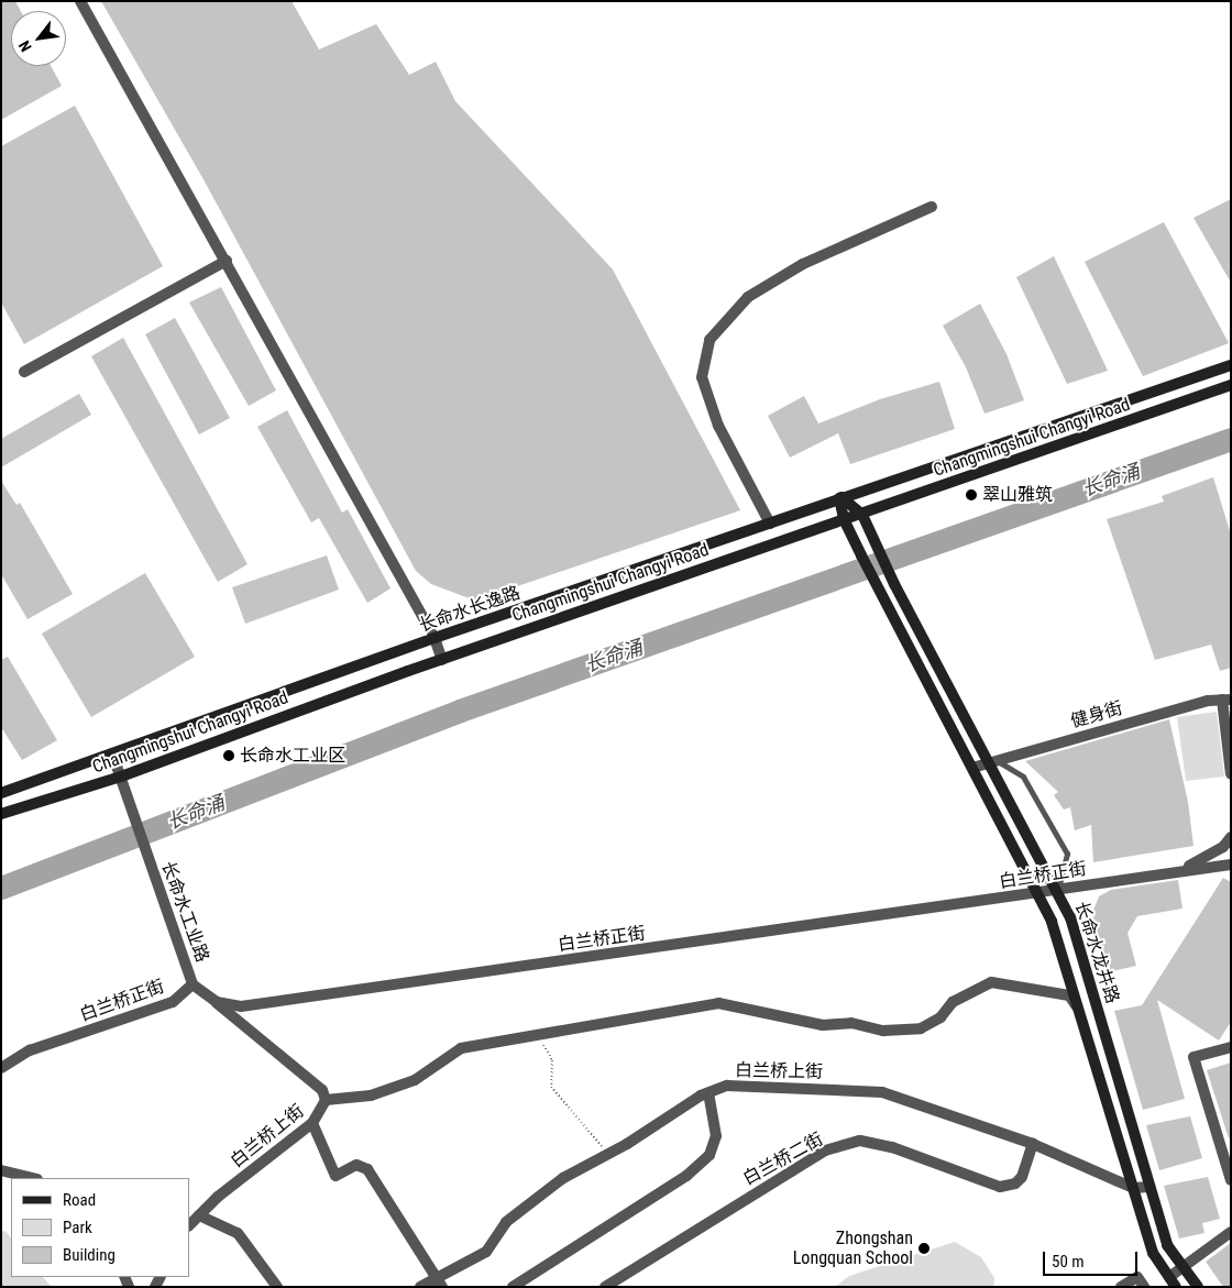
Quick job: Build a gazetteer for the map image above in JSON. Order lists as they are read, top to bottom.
{
  "streets": {
    "street": [
      "Changmingshui Changyi Road",
      "长命水长逸路",
      "健身街",
      "白兰桥正街",
      "长命水工业路",
      "长命水龙井路",
      "白兰桥上街",
      "白兰桥二街"
    ]
  },
  "crossings": [
    ["Changmingshui Changyi Road", "长命水工业路"],
    ["Changmingshui Changyi Road", "长命水龙井路"],
    ["健身街", "长命水龙井路"],
    ["白兰桥正街", "长命水工业路"],
    ["白兰桥正街", "长命水龙井路"],
    ["长命水龙井路", "白兰桥上街"],
    ["白兰桥上街", "白兰桥二街"]
  ],
  "water": ["长命涌"],
  "places": ["翠山雅筑", "长命水工业区", "Zhongshan Longquan School"],
  "legend": ["Road", "Park", "Building"],
  "scale_bar": "50 m",
  "north": "bottom left"
}
